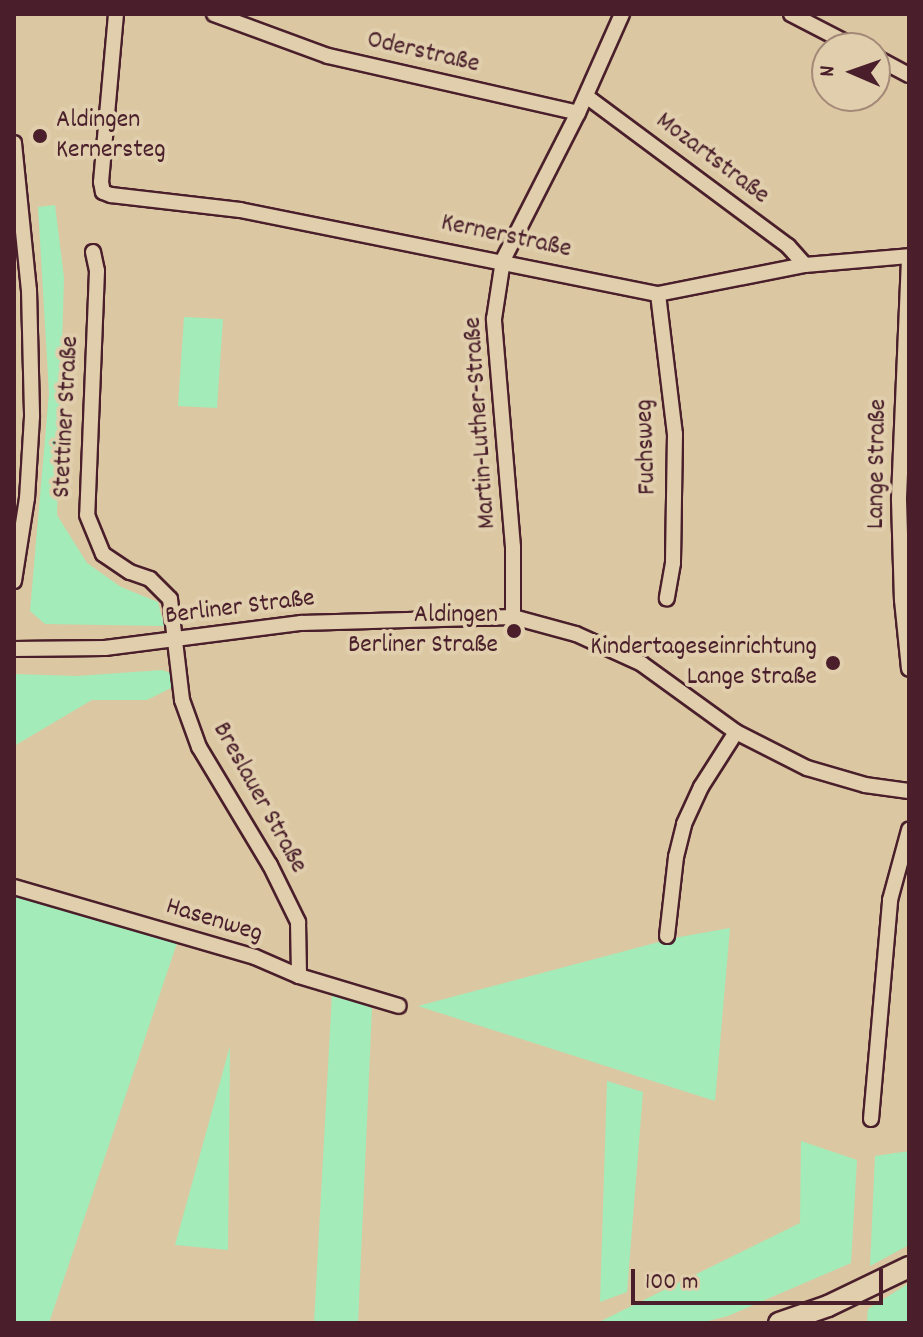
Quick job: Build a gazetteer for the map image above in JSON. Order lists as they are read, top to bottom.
{
  "streets": {
    "street": [
      "Oderstraße",
      "Mozartstraße",
      "Kernerstraße",
      "Stettiner Straße",
      "Martin-Luther-Straße",
      "Fuchsweg",
      "Lange Straße",
      "Berliner Straße",
      "Breslauer Straße",
      "Hasenweg"
    ]
  },
  "crossings": [
    ["Oderstraße", "Martin-Luther-Straße"],
    ["Mozartstraße", "Kernerstraße"],
    ["Mozartstraße", "Martin-Luther-Straße"],
    ["Kernerstraße", "Martin-Luther-Straße"],
    ["Kernerstraße", "Fuchsweg"],
    ["Kernerstraße", "Lange Straße"],
    ["Stettiner Straße", "Berliner Straße"],
    ["Stettiner Straße", "Breslauer Straße"],
    ["Martin-Luther-Straße", "Berliner Straße"],
    ["Berliner Straße", "Breslauer Straße"],
    ["Breslauer Straße", "Hasenweg"]
  ],
  "places": ["Aldingen Kernersteg", "Aldingen Berliner Straße", "Kindertageseinrichtung Lange Straße"],
  "scale_bar": "100 m",
  "north": "left"
}
